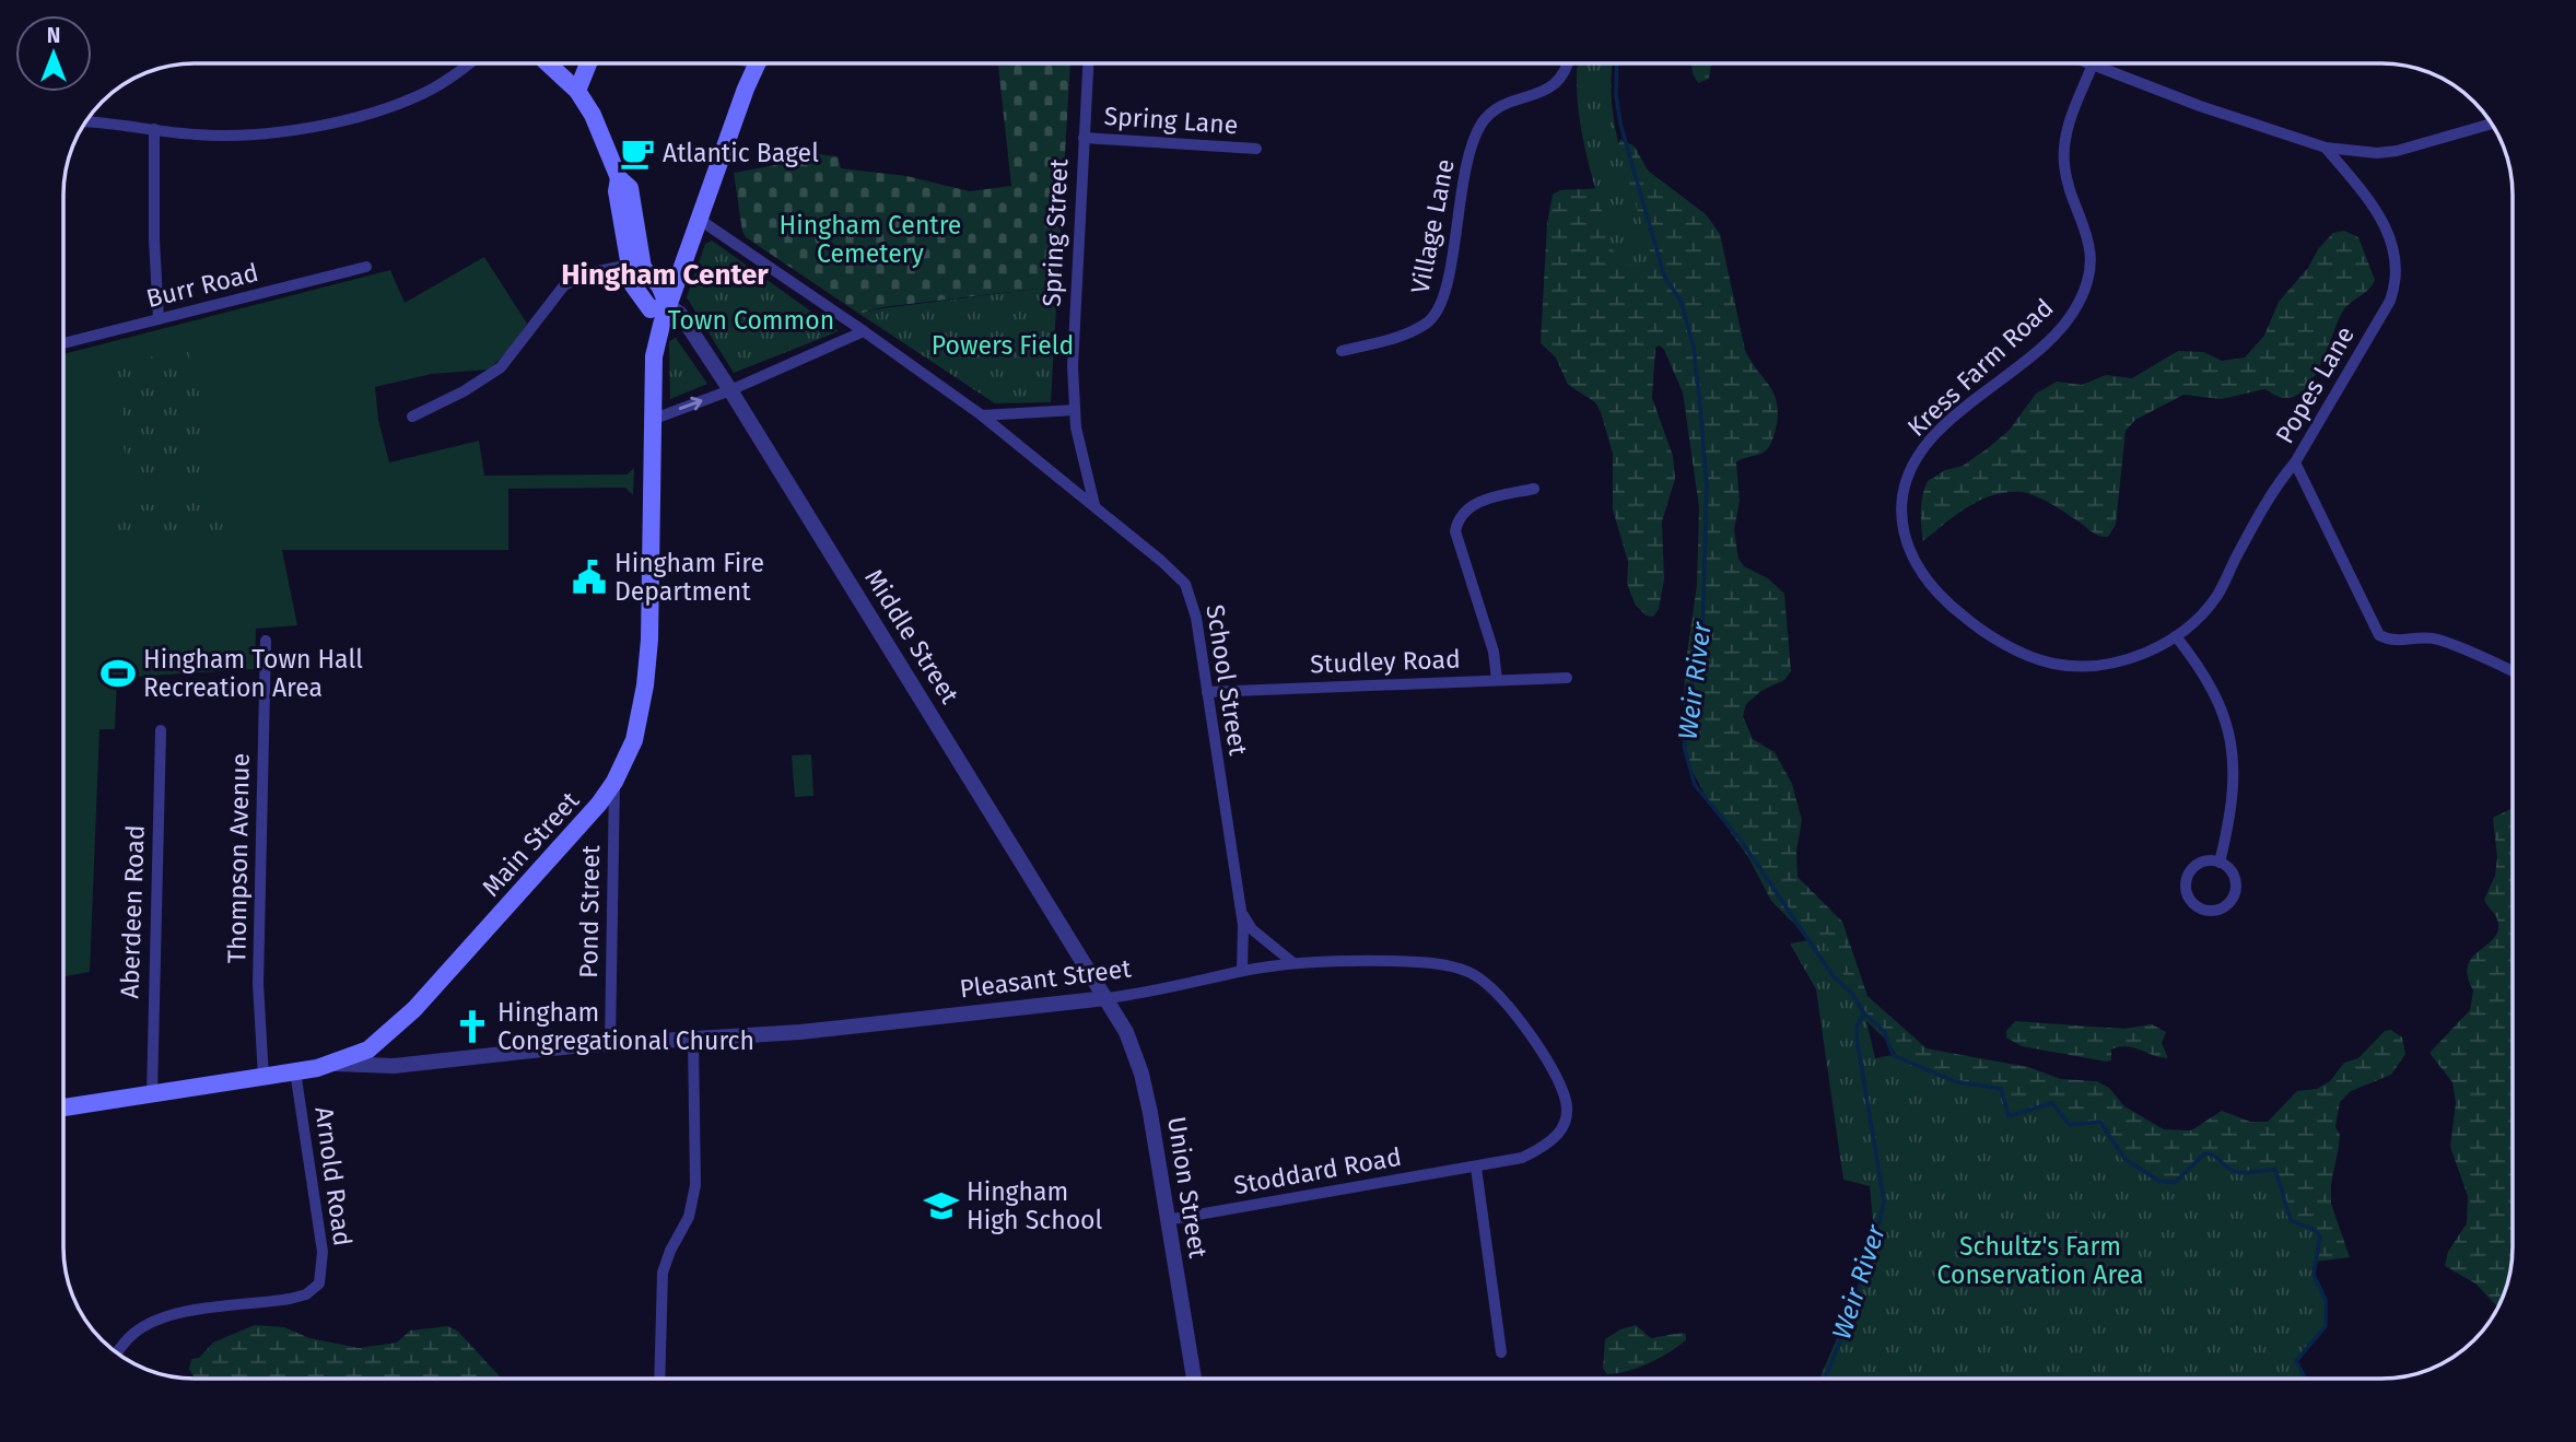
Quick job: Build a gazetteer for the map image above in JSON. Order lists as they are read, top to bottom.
{
  "streets": {
    "main road": ["Main Street"],
    "street": [
      "Spring Lane",
      "Village Lane",
      "Spring Street",
      "Burr Road",
      "Kress Farm Road",
      "Popes Lane",
      "Middle Street",
      "Studley Road",
      "School Street",
      "Thompson Avenue",
      "Aberdeen Road",
      "Pond Street",
      "Pleasant Street",
      "Stoddard Road",
      "Arnold Road",
      "Union Street"
    ]
  },
  "crossings": [
    ["Spring Lane", "Spring Street"],
    ["Spring Street", "School Street"],
    ["Kress Farm Road", "Popes Lane"],
    ["Middle Street", "Main Street"],
    ["Middle Street", "Pleasant Street"],
    ["Middle Street", "Union Street"],
    ["Studley Road", "School Street"],
    ["School Street", "Main Street"],
    ["School Street", "Pleasant Street"],
    ["Main Street", "Thompson Avenue"],
    ["Main Street", "Aberdeen Road"],
    ["Main Street", "Pond Street"],
    ["Main Street", "Pleasant Street"],
    ["Main Street", "Arnold Road"],
    ["Pond Street", "Pleasant Street"],
    ["Pleasant Street", "Stoddard Road"],
    ["Pleasant Street", "Union Street"],
    ["Stoddard Road", "Union Street"]
  ],
  "districts": ["Hingham Center"],
  "water": ["Weir River"],
  "parks": [
    "Hingham Centre Cemetery",
    "Town Common",
    "Powers Field",
    "Schultz's Farm Conservation Area"
  ],
  "places": {
    "cafe": ["Atlantic Bagel"],
    "public building": ["Hingham Fire Department"],
    "sports": ["Hingham Town Hall Recreation Area"],
    "church": ["Hingham Congregational Church"],
    "school or university": ["Hingham High School"]
  },
  "north": "top"
}
